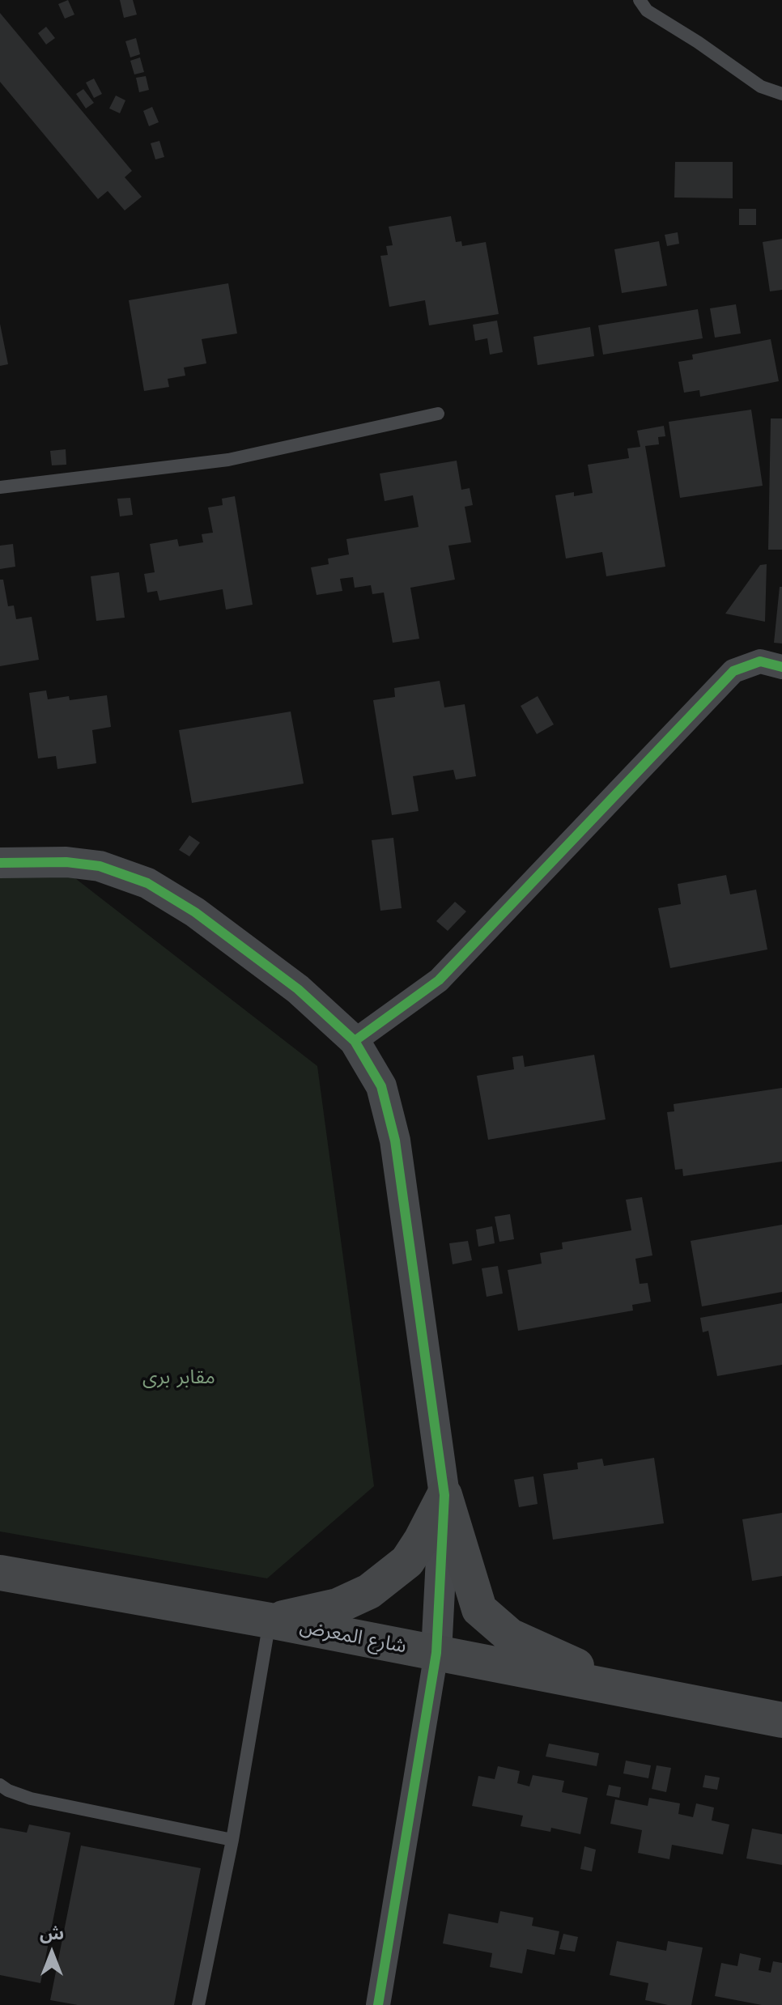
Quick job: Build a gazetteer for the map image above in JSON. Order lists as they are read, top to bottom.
{
  "streets": {
    "main road": ["شارع المعرض"]
  },
  "parks": ["مقابر برى"],
  "north": "top"
}
